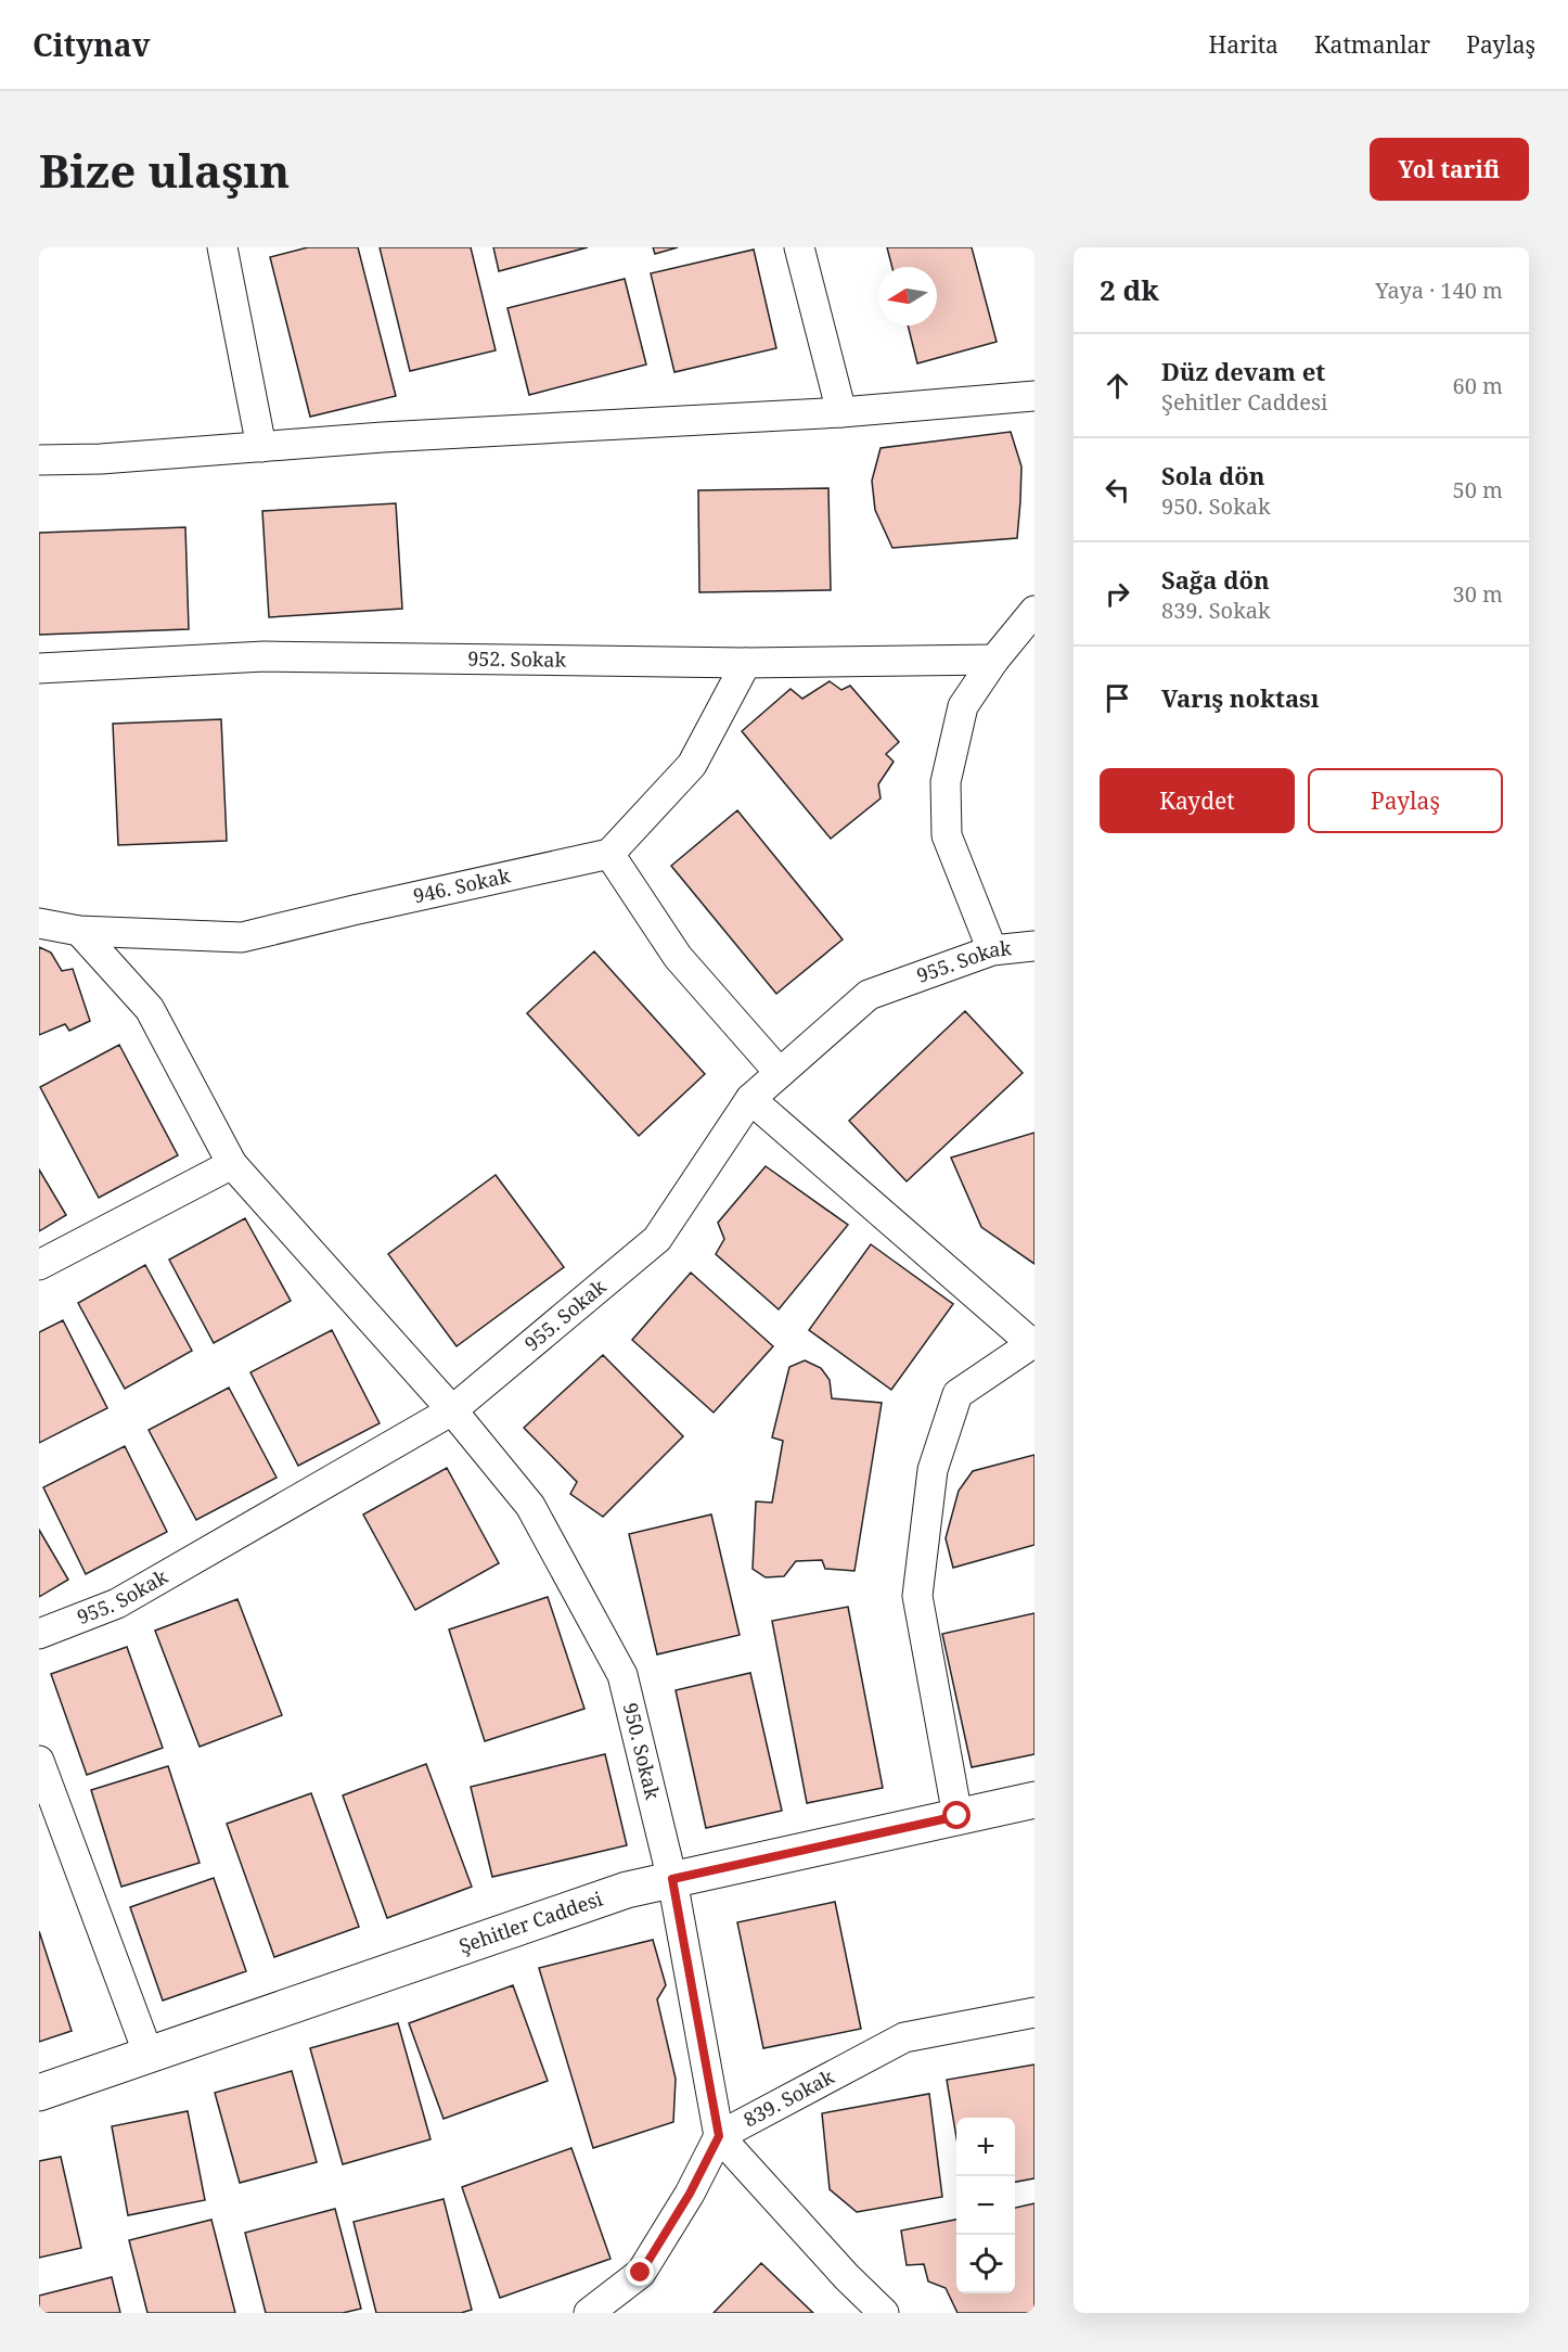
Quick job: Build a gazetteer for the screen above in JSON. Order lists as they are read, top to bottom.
{
  "streets": {
    "street": [
      "952. Sokak",
      "946. Sokak",
      "955. Sokak",
      "950. Sokak",
      "Şehitler Caddesi",
      "839. Sokak"
    ]
  },
  "crossings": [
    ["946. Sokak", "950. Sokak"],
    ["955. Sokak", "950. Sokak"],
    ["950. Sokak", "Şehitler Caddesi"],
    ["950. Sokak", "839. Sokak"]
  ],
  "north": "left",
  "page": {
    "header": "Citynav",
    "nav": ["Harita", "Katmanlar", "Paylaş"],
    "buttons": [
      "Yol tarifi",
      ["Kaydet", "Paylaş"]
    ],
    "title": "Bize ulaşın",
    "heading": ["2 dk", "Yaya · 140 m"],
    "list": [
      ["Düz devam et", "Şehitler Caddesi", "60 m"],
      ["Sola dön", "950. Sokak", "50 m"],
      ["Sağa dön", "839. Sokak", "30 m"],
      "Varış noktası"
    ],
    "map_buttons": ["+", "−"]
  }
}
